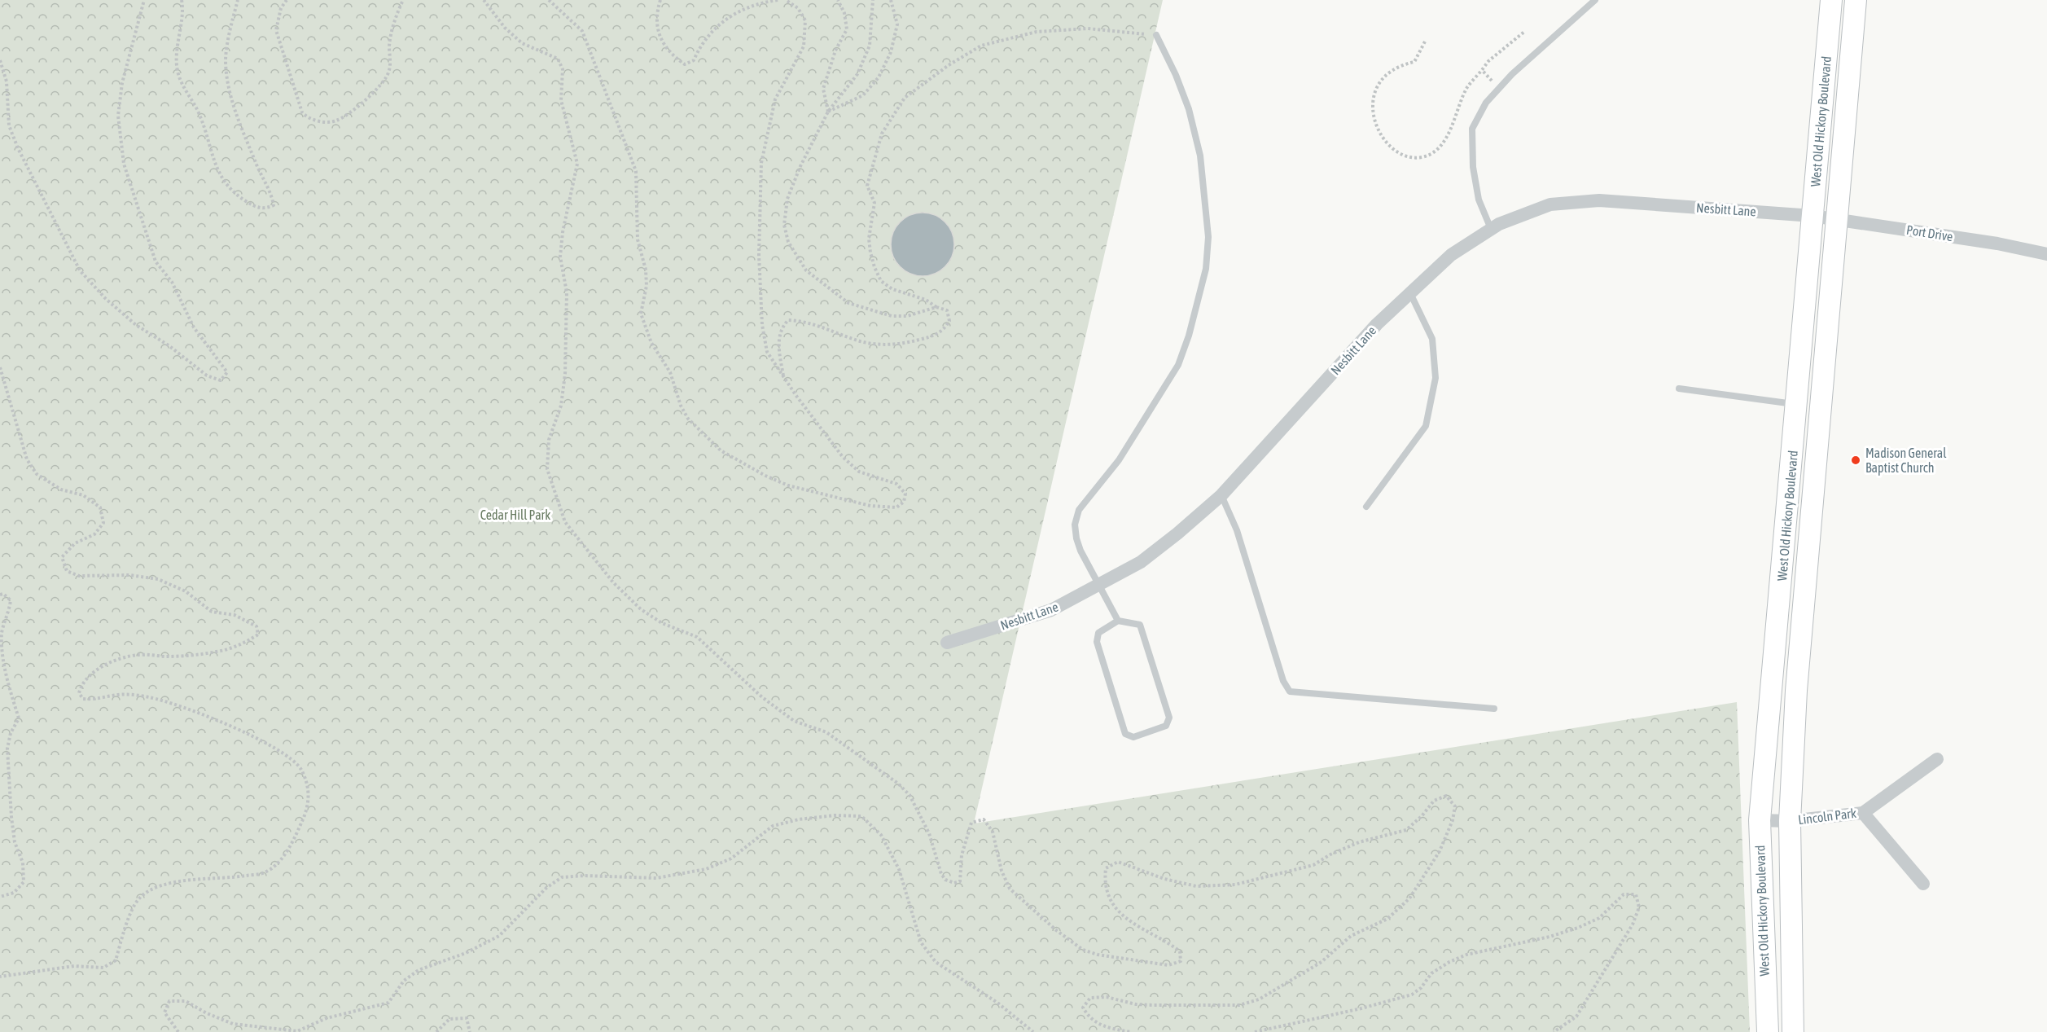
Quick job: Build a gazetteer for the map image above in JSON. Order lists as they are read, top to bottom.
{
  "streets": {
    "main road": ["West Old Hickory Boulevard"],
    "street": ["Nesbitt Lane", "Port Drive", "Lincoln Park"]
  },
  "crossings": [
    ["West Old Hickory Boulevard", "Nesbitt Lane"],
    ["West Old Hickory Boulevard", "Port Drive"],
    ["West Old Hickory Boulevard", "Lincoln Park"],
    ["Nesbitt Lane", "Port Drive"]
  ],
  "parks": ["Cedar Hill Park"],
  "places": ["Madison General Baptist Church"]
}
